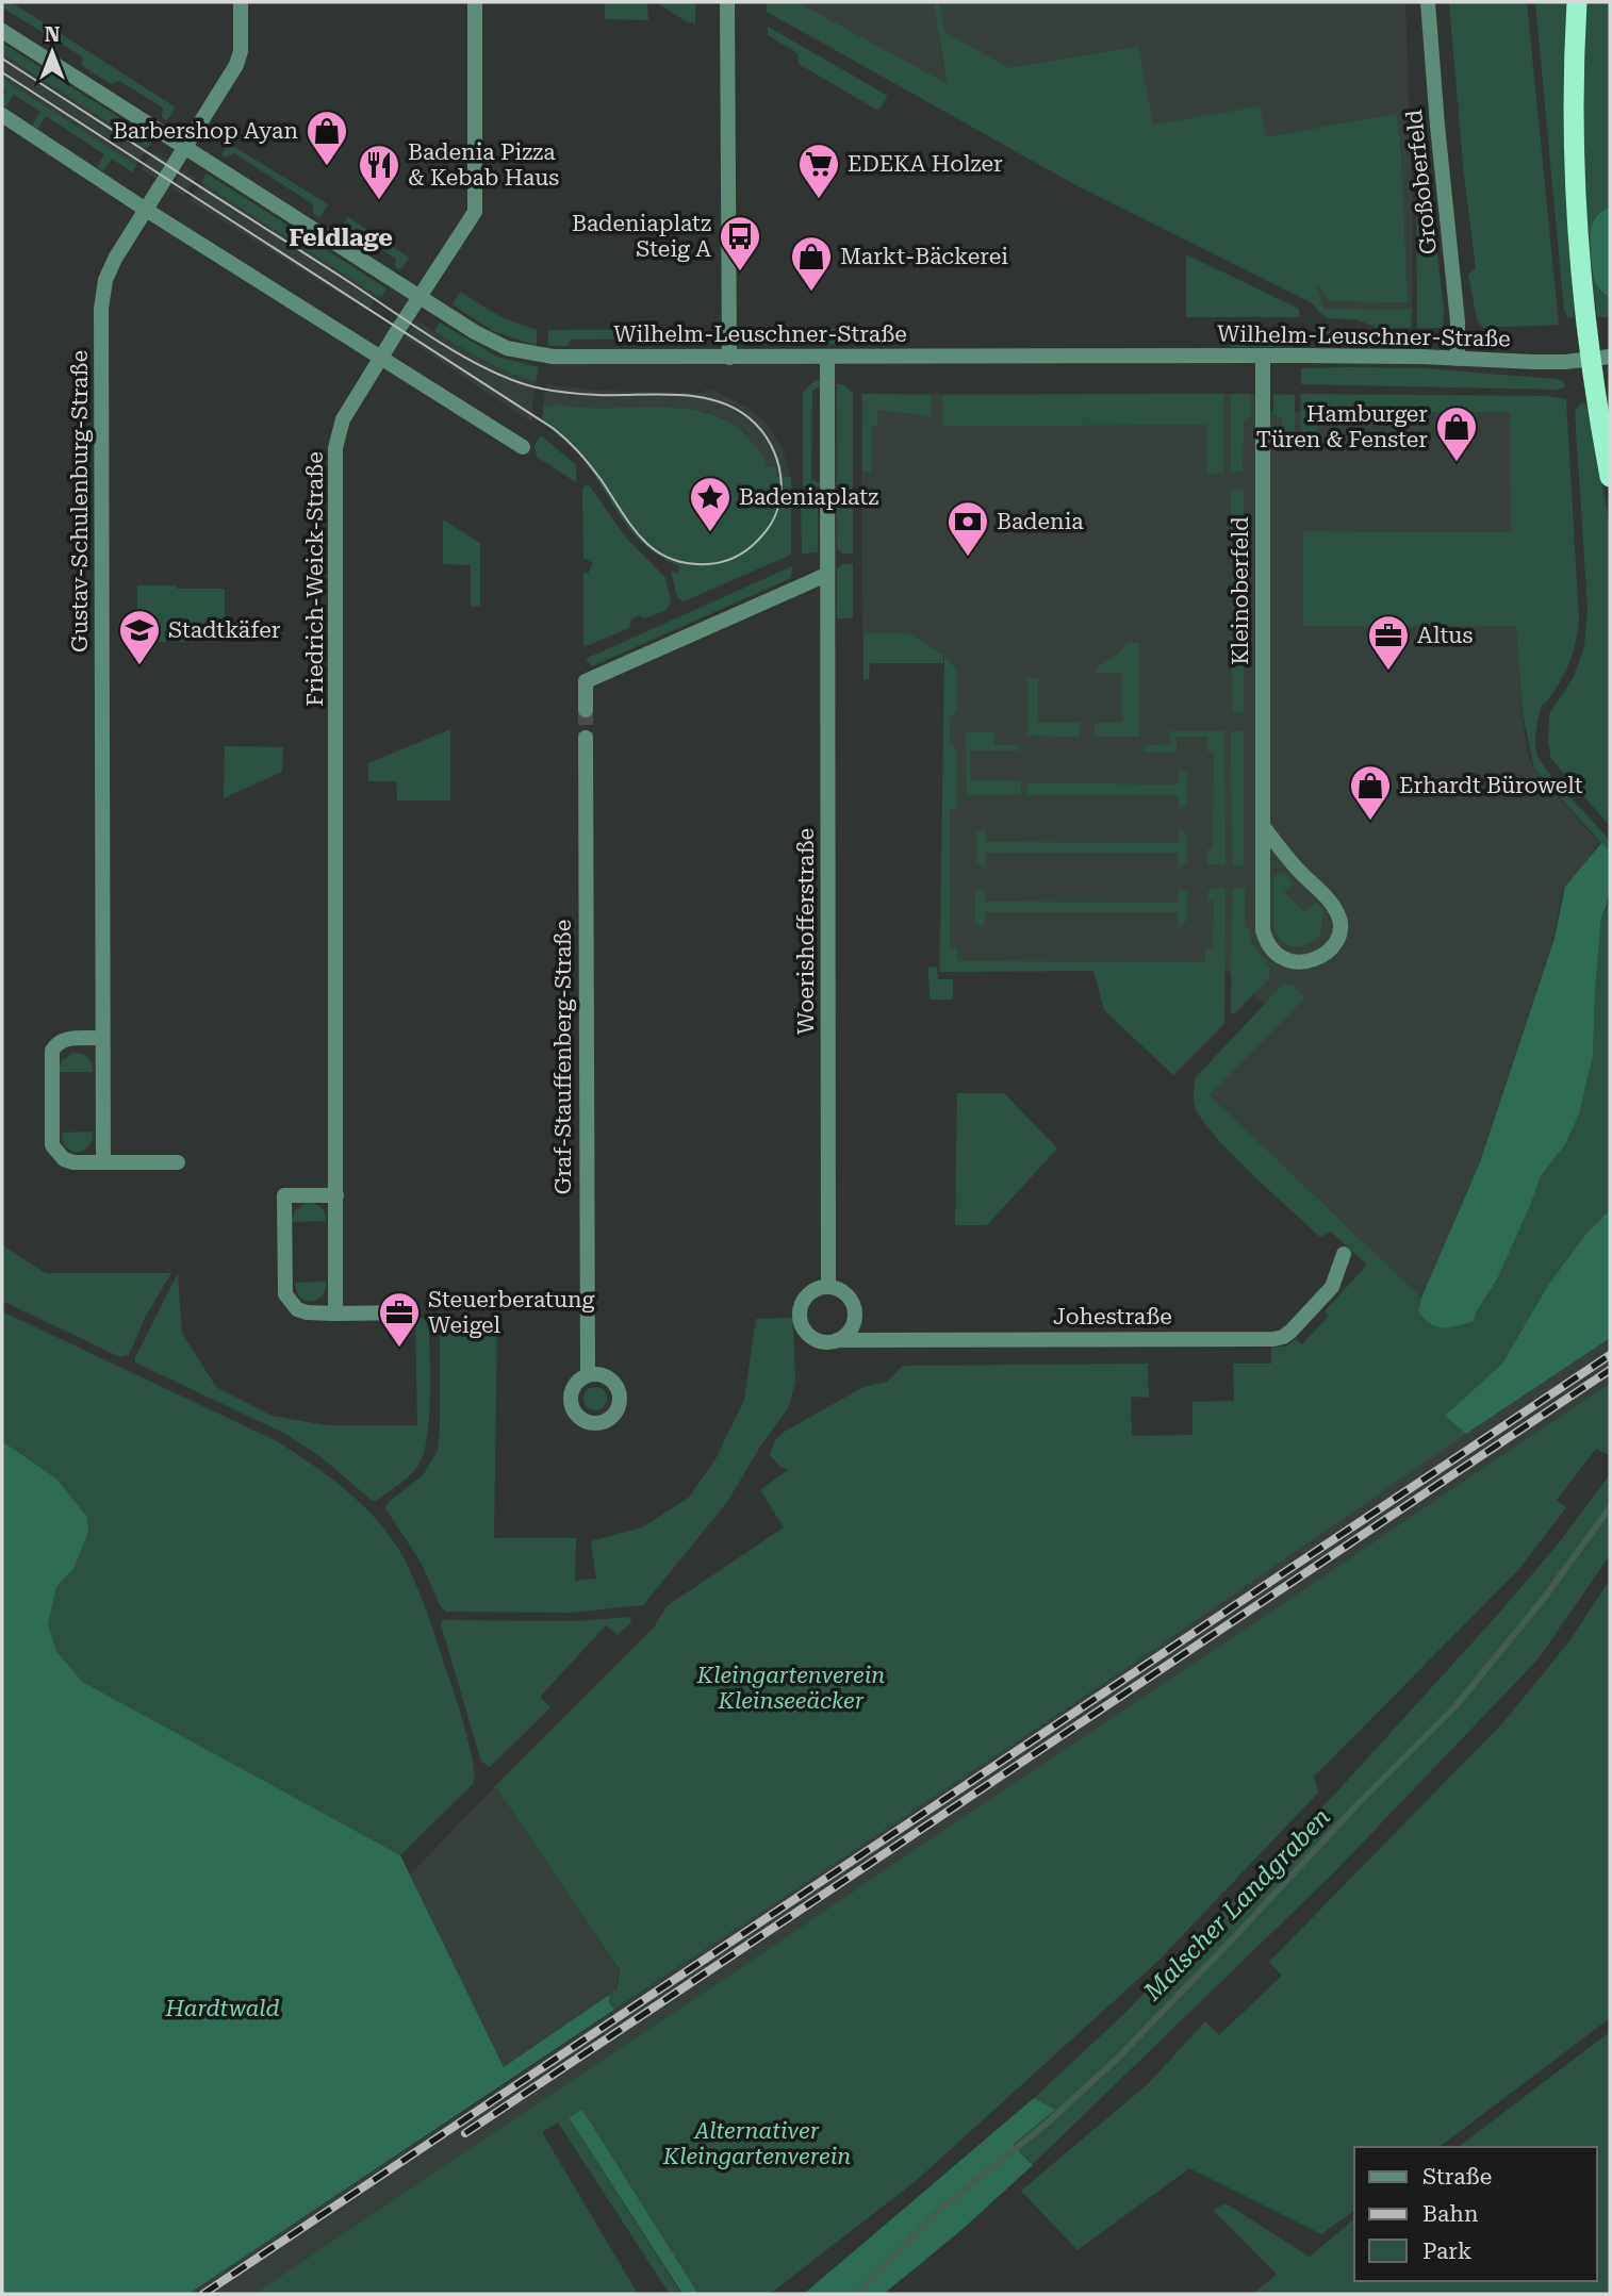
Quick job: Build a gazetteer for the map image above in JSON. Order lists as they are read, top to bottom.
{
  "streets": {
    "street": [
      "Großoberfeld",
      "Wilhelm-Leuschner-Straße",
      "Gustav-Schulenburg-Straße",
      "Friedrich-Weick-Straße",
      "Kleinoberfeld",
      "Woerishofferstraße",
      "Graf-Stauffenberg-Straße",
      "Johestraße"
    ]
  },
  "crossings": [
    ["Großoberfeld", "Wilhelm-Leuschner-Straße"],
    ["Wilhelm-Leuschner-Straße", "Gustav-Schulenburg-Straße"],
    ["Wilhelm-Leuschner-Straße", "Friedrich-Weick-Straße"],
    ["Wilhelm-Leuschner-Straße", "Kleinoberfeld"],
    ["Woerishofferstraße", "Johestraße"]
  ],
  "districts": ["Feldlage"],
  "water": ["Malscher Landgraben"],
  "parks": ["Kleingartenverein Kleinseeäcker", "Hardtwald", "Alternativer Kleingartenverein"],
  "places": {
    "shop": [
      "Barbershop Ayan",
      "Markt-Bäckerei",
      "Hamburger Türen & Fenster",
      "Erhardt Bürowelt"
    ],
    "supermarket": ["EDEKA Holzer"],
    "restaurant": ["Badenia Pizza & Kebab Haus"],
    "bus stop": ["Badeniaplatz Steig A"],
    "place": ["Badeniaplatz"],
    "bank": ["Badenia"],
    "school or university": ["Stadtkäfer"],
    "office": ["Altus", "Steuerberatung Weigel"]
  },
  "legend": ["Straße", "Bahn", "Park"],
  "north": "top"
}
